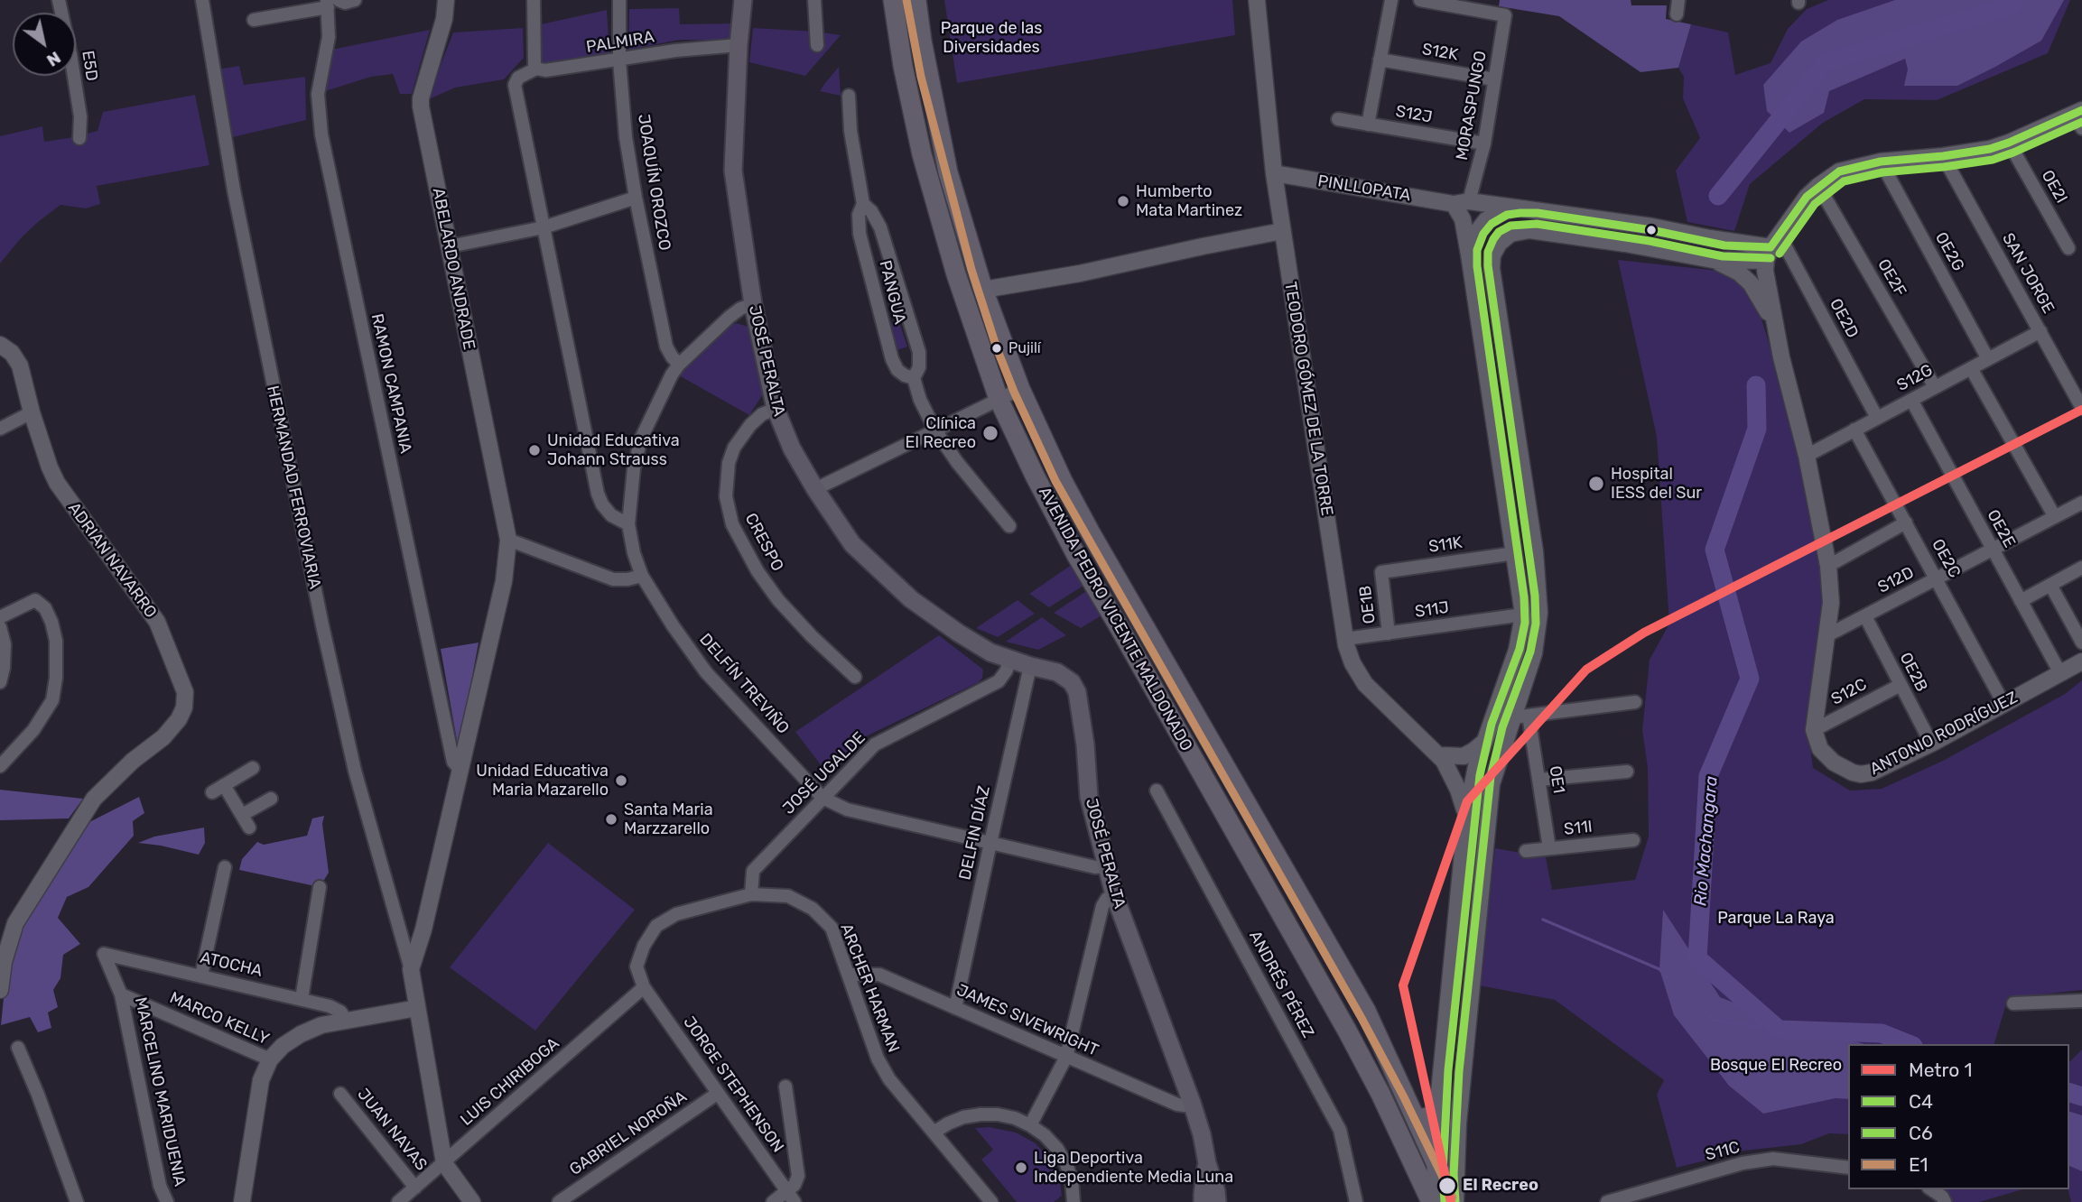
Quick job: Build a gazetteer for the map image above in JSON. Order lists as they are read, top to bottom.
{
  "streets": {
    "main road": ["JOSÉ PERALTA", "AVENIDA PEDRO VICENTE MALDONADO"],
    "street": [
      "PALMIRA",
      "S12K",
      "E5D",
      "MORASPUNGO",
      "S12J",
      "JOAQUÍN OROZCO",
      "OE2I",
      "PINLLOPATA",
      "OE2G",
      "ABELARDO ANDRADE",
      "SAN JORGE",
      "OE2F",
      "PANGUA",
      "OE2D",
      "S12G",
      "RAMON CAMPANIA",
      "TEODORO GÓMEZ DE LA TORRE",
      "HERMANDAD FERROVIARIA",
      "OE2E",
      "CRESPO",
      "S11K",
      "OE2C",
      "ADRIAN NAVARRO",
      "S12D",
      "OE1B",
      "S11J",
      "OE2B",
      "DELFÍN TREVIÑO",
      "S12C",
      "ANTONIO RODRÍGUEZ",
      "JOSÉ UGALDE",
      "OE1",
      "S11I",
      "DELFIN DÍAZ",
      "ATOCHA",
      "ANDRÉS PÉREZ",
      "ARCHER HARMAN",
      "MARCO KELLY",
      "JAMES SIVEWRIGHT",
      "LUIS CHIRIBOGA",
      "JORGE STEPHENSON",
      "MARCELINO MARIDUENIA",
      "JUAN NAVAS",
      "GABRIEL NOROÑA",
      "S11C"
    ]
  },
  "crossings": [
    ["PALMIRA", "JOAQUÍN OROZCO"],
    ["PALMIRA", "JOSÉ PERALTA"],
    ["S12K", "MORASPUNGO"],
    ["MORASPUNGO", "S12J"],
    ["MORASPUNGO", "PINLLOPATA"],
    ["JOAQUÍN OROZCO", "DELFÍN TREVIÑO"],
    ["PINLLOPATA", "OE2D"],
    ["PINLLOPATA", "TEODORO GÓMEZ DE LA TORRE"],
    ["OE2G", "S12G"],
    ["ABELARDO ANDRADE", "HERMANDAD FERROVIARIA"],
    ["SAN JORGE", "S12G"],
    ["OE2F", "S12G"],
    ["OE2D", "S12G"],
    ["JOSÉ PERALTA", "CRESPO"],
    ["JOSÉ PERALTA", "DELFÍN TREVIÑO"],
    ["JOSÉ PERALTA", "JOSÉ UGALDE"],
    ["JOSÉ PERALTA", "DELFIN DÍAZ"],
    ["JOSÉ PERALTA", "JAMES SIVEWRIGHT"],
    ["S12G", "OE2E"],
    ["S12G", "OE2C"],
    ["RAMON CAMPANIA", "HERMANDAD FERROVIARIA"],
    ["TEODORO GÓMEZ DE LA TORRE", "S11J"],
    ["HERMANDAD FERROVIARIA", "LUIS CHIRIBOGA"],
    ["OE2E", "S12D"],
    ["OE2E", "ANTONIO RODRÍGUEZ"],
    ["S11K", "OE1B"],
    ["OE2C", "S12D"],
    ["OE2C", "ANTONIO RODRÍGUEZ"],
    ["S12D", "OE2B"],
    ["OE1B", "S11J"],
    ["OE2B", "S12C"],
    ["OE2B", "ANTONIO RODRÍGUEZ"],
    ["DELFÍN TREVIÑO", "JOSÉ UGALDE"],
    ["DELFÍN TREVIÑO", "DELFIN DÍAZ"],
    ["S12C", "ANTONIO RODRÍGUEZ"],
    ["JOSÉ UGALDE", "ARCHER HARMAN"],
    ["OE1", "S11I"],
    ["DELFIN DÍAZ", "JAMES SIVEWRIGHT"],
    ["ATOCHA", "MARCELINO MARIDUENIA"],
    ["ARCHER HARMAN", "JAMES SIVEWRIGHT"],
    ["ARCHER HARMAN", "LUIS CHIRIBOGA"],
    ["ARCHER HARMAN", "JORGE STEPHENSON"],
    ["MARCO KELLY", "MARCELINO MARIDUENIA"],
    ["LUIS CHIRIBOGA", "JORGE STEPHENSON"],
    ["LUIS CHIRIBOGA", "JUAN NAVAS"],
    ["JORGE STEPHENSON", "GABRIEL NOROÑA"]
  ],
  "water": ["Rio Machangara"],
  "parks": ["Parque de las Diversidades", "Parque La Raya", "Bosque El Recreo"],
  "places": [
    "Humberto Mata Martinez",
    "Pujilí",
    "Clínica El Recreo",
    "Unidad Educativa Johann Strauss",
    "Hospital IESS del Sur",
    "Unidad Educativa Maria Mazarello",
    "Santa Maria Marzzarello",
    "Liga Deportiva Independiente Media Luna",
    "El Recreo"
  ],
  "lines": [
    "transit line E1",
    "transit line C4",
    "transit line C6",
    "metro line 1"
  ],
  "legend": [
    "Metro 1",
    "C4",
    "C6",
    "E1"
  ],
  "north": "bottom right"
}
